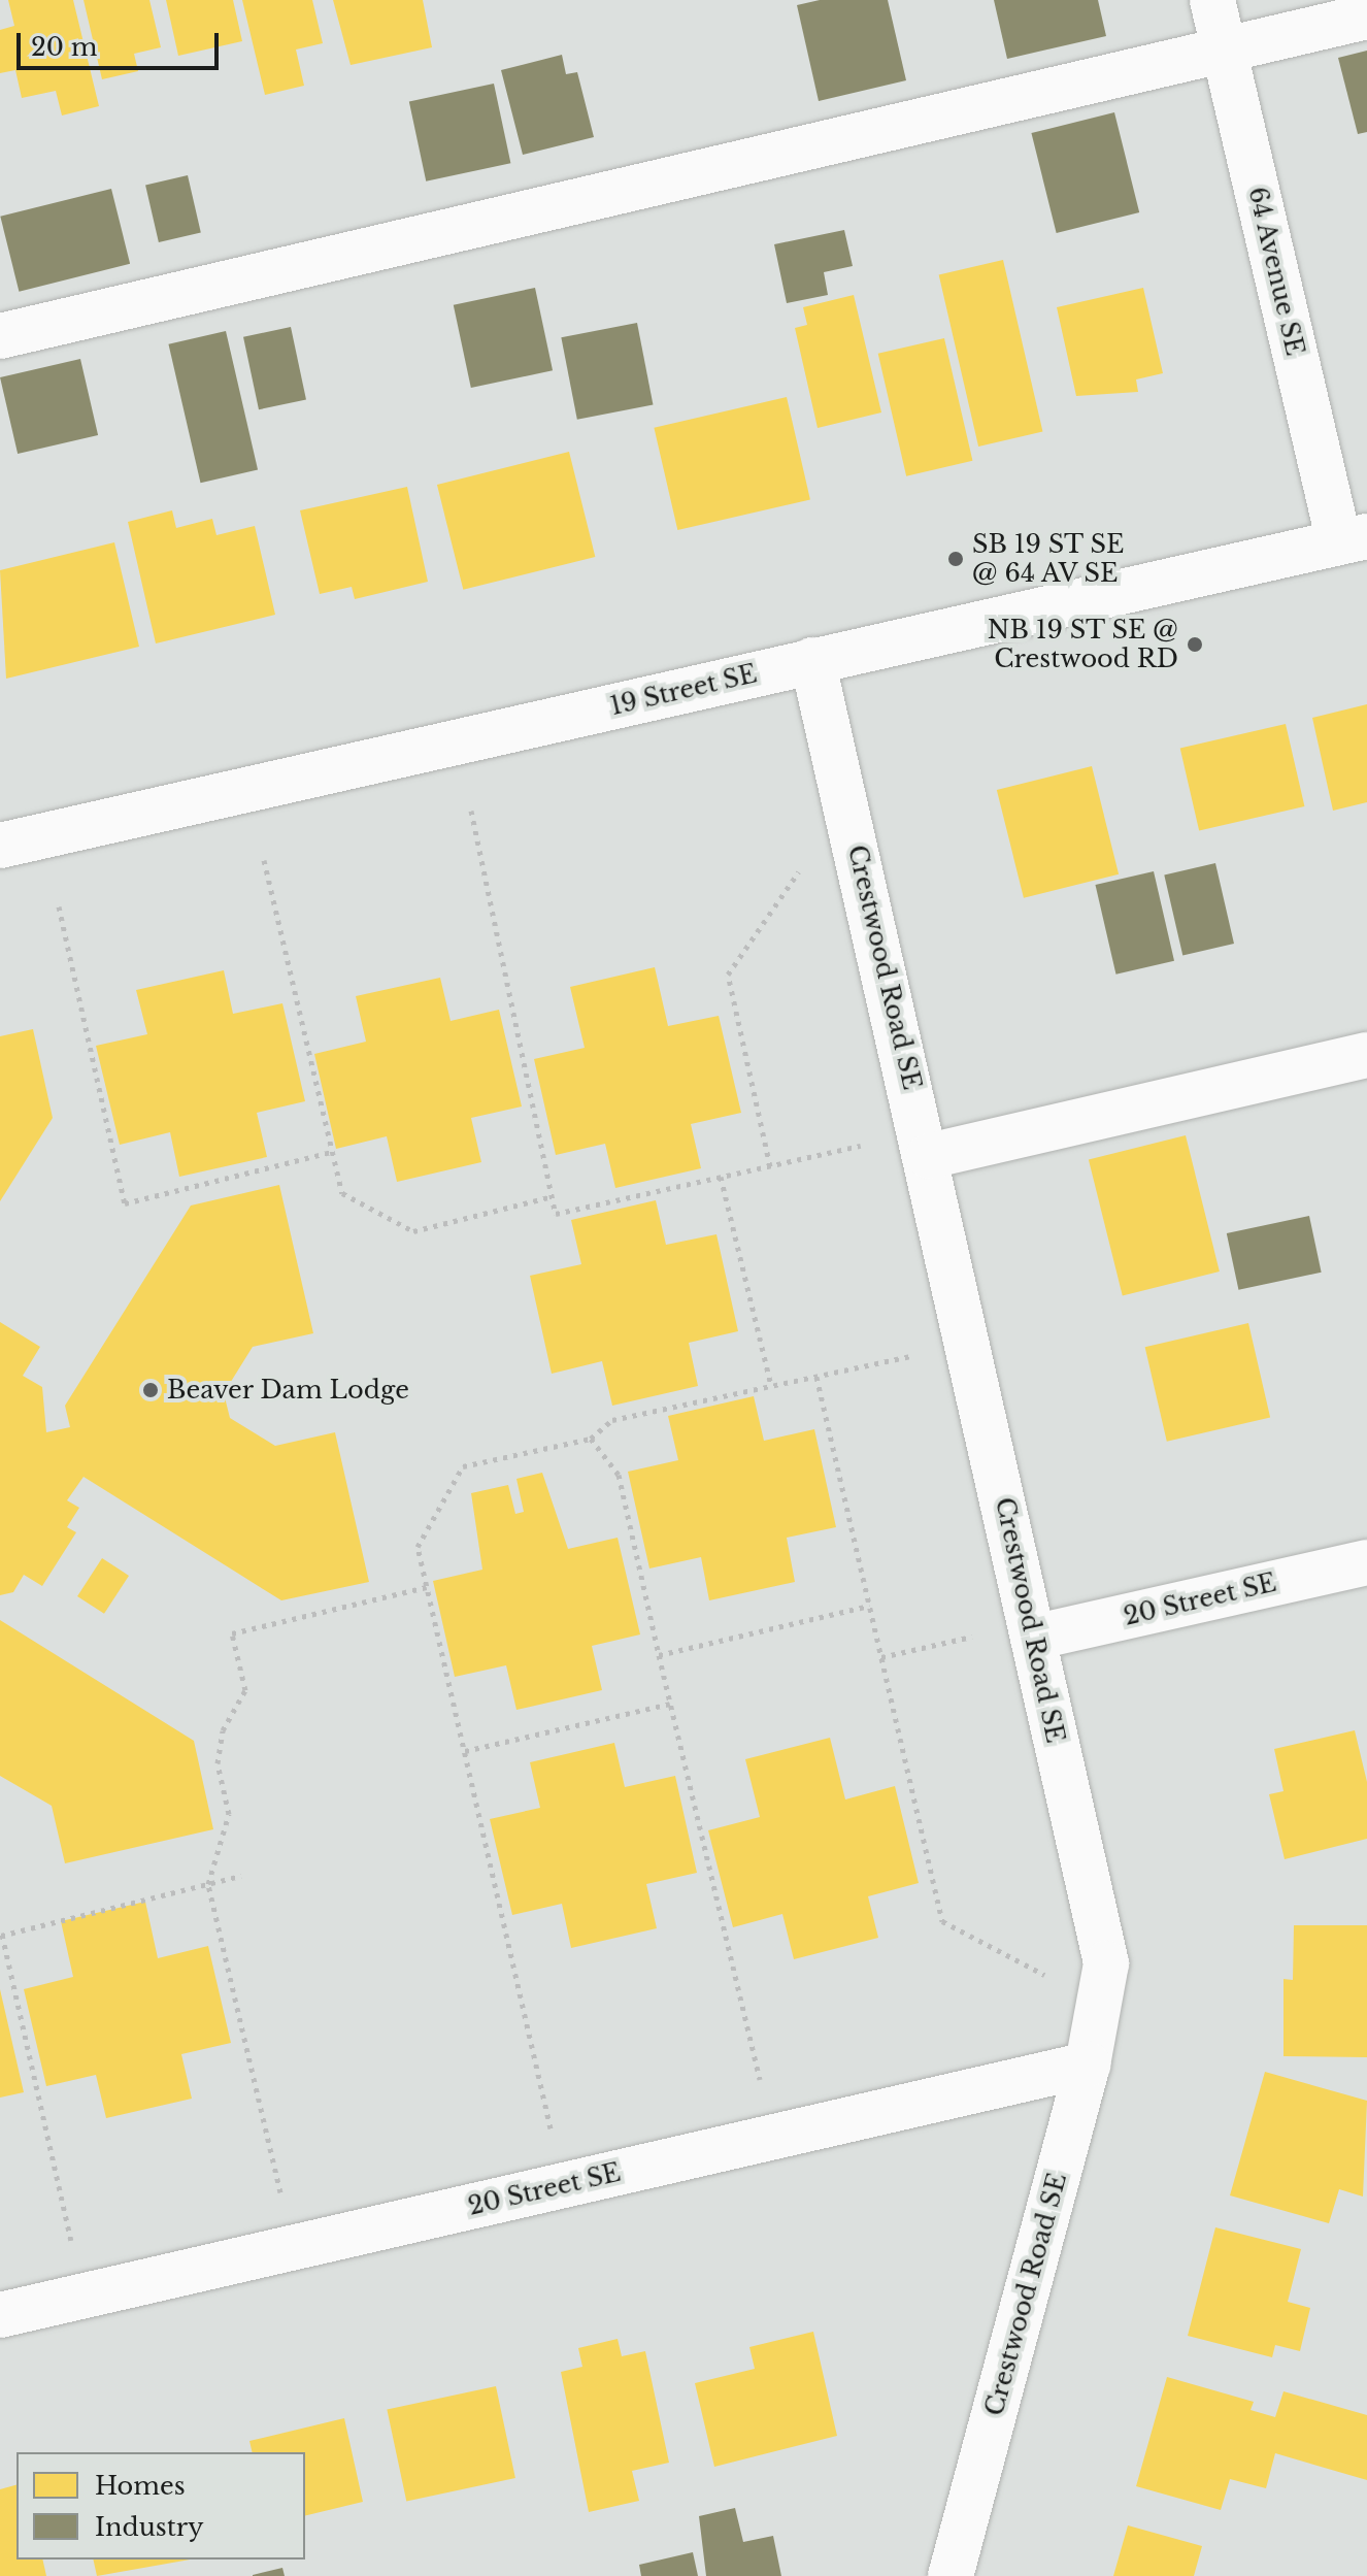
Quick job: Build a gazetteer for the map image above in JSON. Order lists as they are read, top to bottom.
{
  "streets": {
    "street": [
      "64 Avenue SE",
      "19 Street SE",
      "Crestwood Road SE",
      "20 Street SE"
    ]
  },
  "crossings": [
    ["64 Avenue SE", "19 Street SE"],
    ["19 Street SE", "Crestwood Road SE"],
    ["Crestwood Road SE", "20 Street SE"]
  ],
  "places": ["SB 19 ST SE @ 64 AV SE", "NB 19 ST SE @ Crestwood RD", "Beaver Dam Lodge"],
  "legend": ["Homes", "Industry"],
  "scale_bar": "20 m"
}
